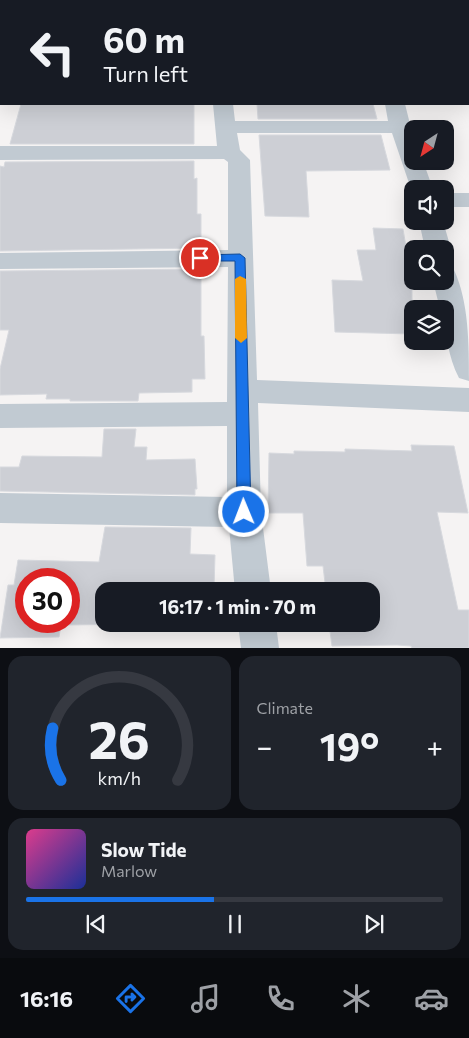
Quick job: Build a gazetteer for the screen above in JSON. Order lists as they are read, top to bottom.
{
  "north": "bottom left",
  "page": {
    "turn": ["60 m", "Turn left"],
    "limit": "30",
    "trip": "16:17 · 1 min · 70 m",
    "tile": "Climate",
    "heat": ["−", "19°", "+"],
    "song": ["Slow Tide", "Marlow"],
    "tabs": "16:16",
    "gauge": ["26", "km/h"]
  }
}
